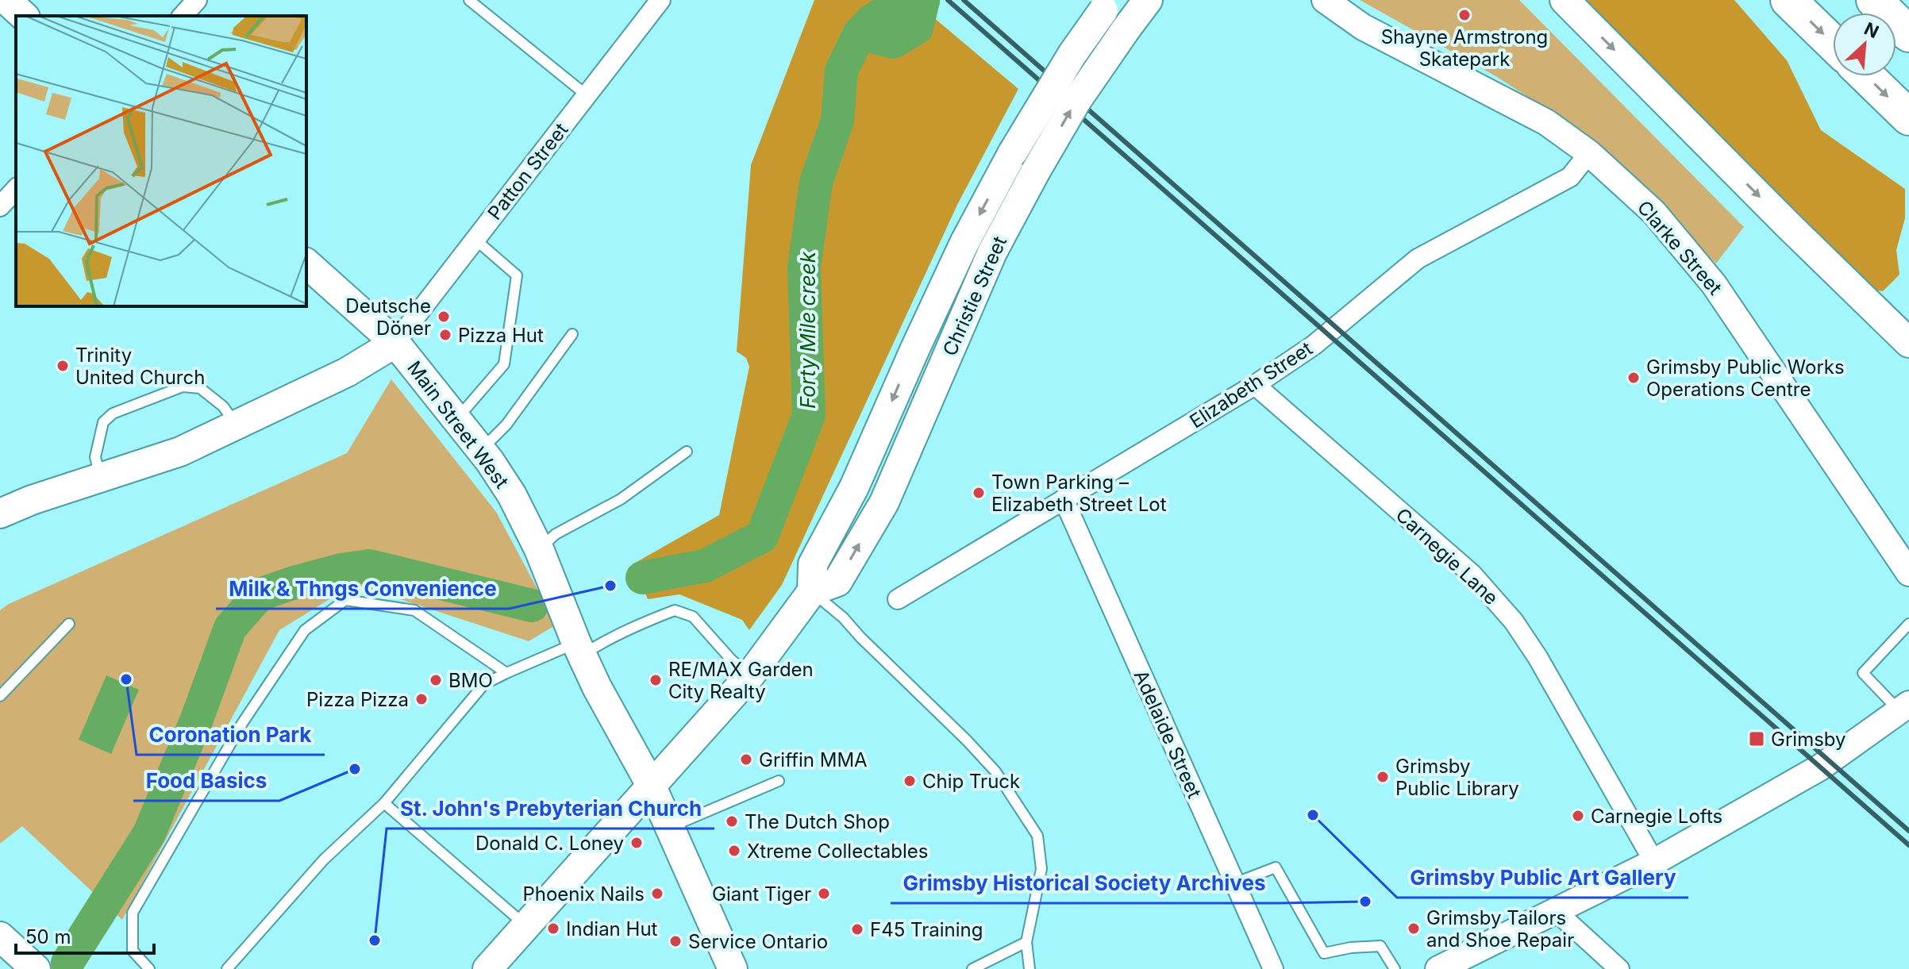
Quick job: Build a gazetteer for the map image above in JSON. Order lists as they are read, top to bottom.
{
  "streets": {
    "main road": ["Christie Street", "Main Street West"],
    "street": [
      "Patton Street",
      "Clarke Street",
      "Elizabeth Street",
      "Carnegie Lane",
      "Adelaide Street"
    ]
  },
  "crossings": [
    ["Patton Street", "Main Street West"],
    ["Clarke Street", "Elizabeth Street"],
    ["Christie Street", "Main Street West"],
    ["Elizabeth Street", "Carnegie Lane"],
    ["Elizabeth Street", "Adelaide Street"]
  ],
  "water": ["Forty Mile creek"],
  "places": {
    "other": [
      "Shayne Armstrong Skatepark",
      "Deutsche Döner",
      "Pizza Hut",
      "Trinity United Church",
      "Grimsby Public Works Operations Centre",
      "Town Parking – Elizabeth Street Lot",
      "Milk & Thngs Convenience",
      "Coronation Park",
      "BMO",
      "RE/MAX Garden City Realty",
      "Pizza Pizza",
      "Griffin MMA",
      "Food Basics",
      "Grimsby Public Library",
      "Chip Truck",
      "Grimsby Public Art Gallery",
      "Carnegie Lofts",
      "The Dutch Shop",
      "Donald C. Loney",
      "Xtreme Collectables",
      "Phoenix Nails",
      "Giant Tiger",
      "Grimsby Historical Society Archives",
      "Indian Hut",
      "Grimsby Tailors and Shoe Repair",
      "F45 Training",
      "St. John's Prebyterian Church",
      "Service Ontario"
    ],
    "transit": ["Grimsby"]
  },
  "scale_bar": "50 m",
  "north": "top right"
}
